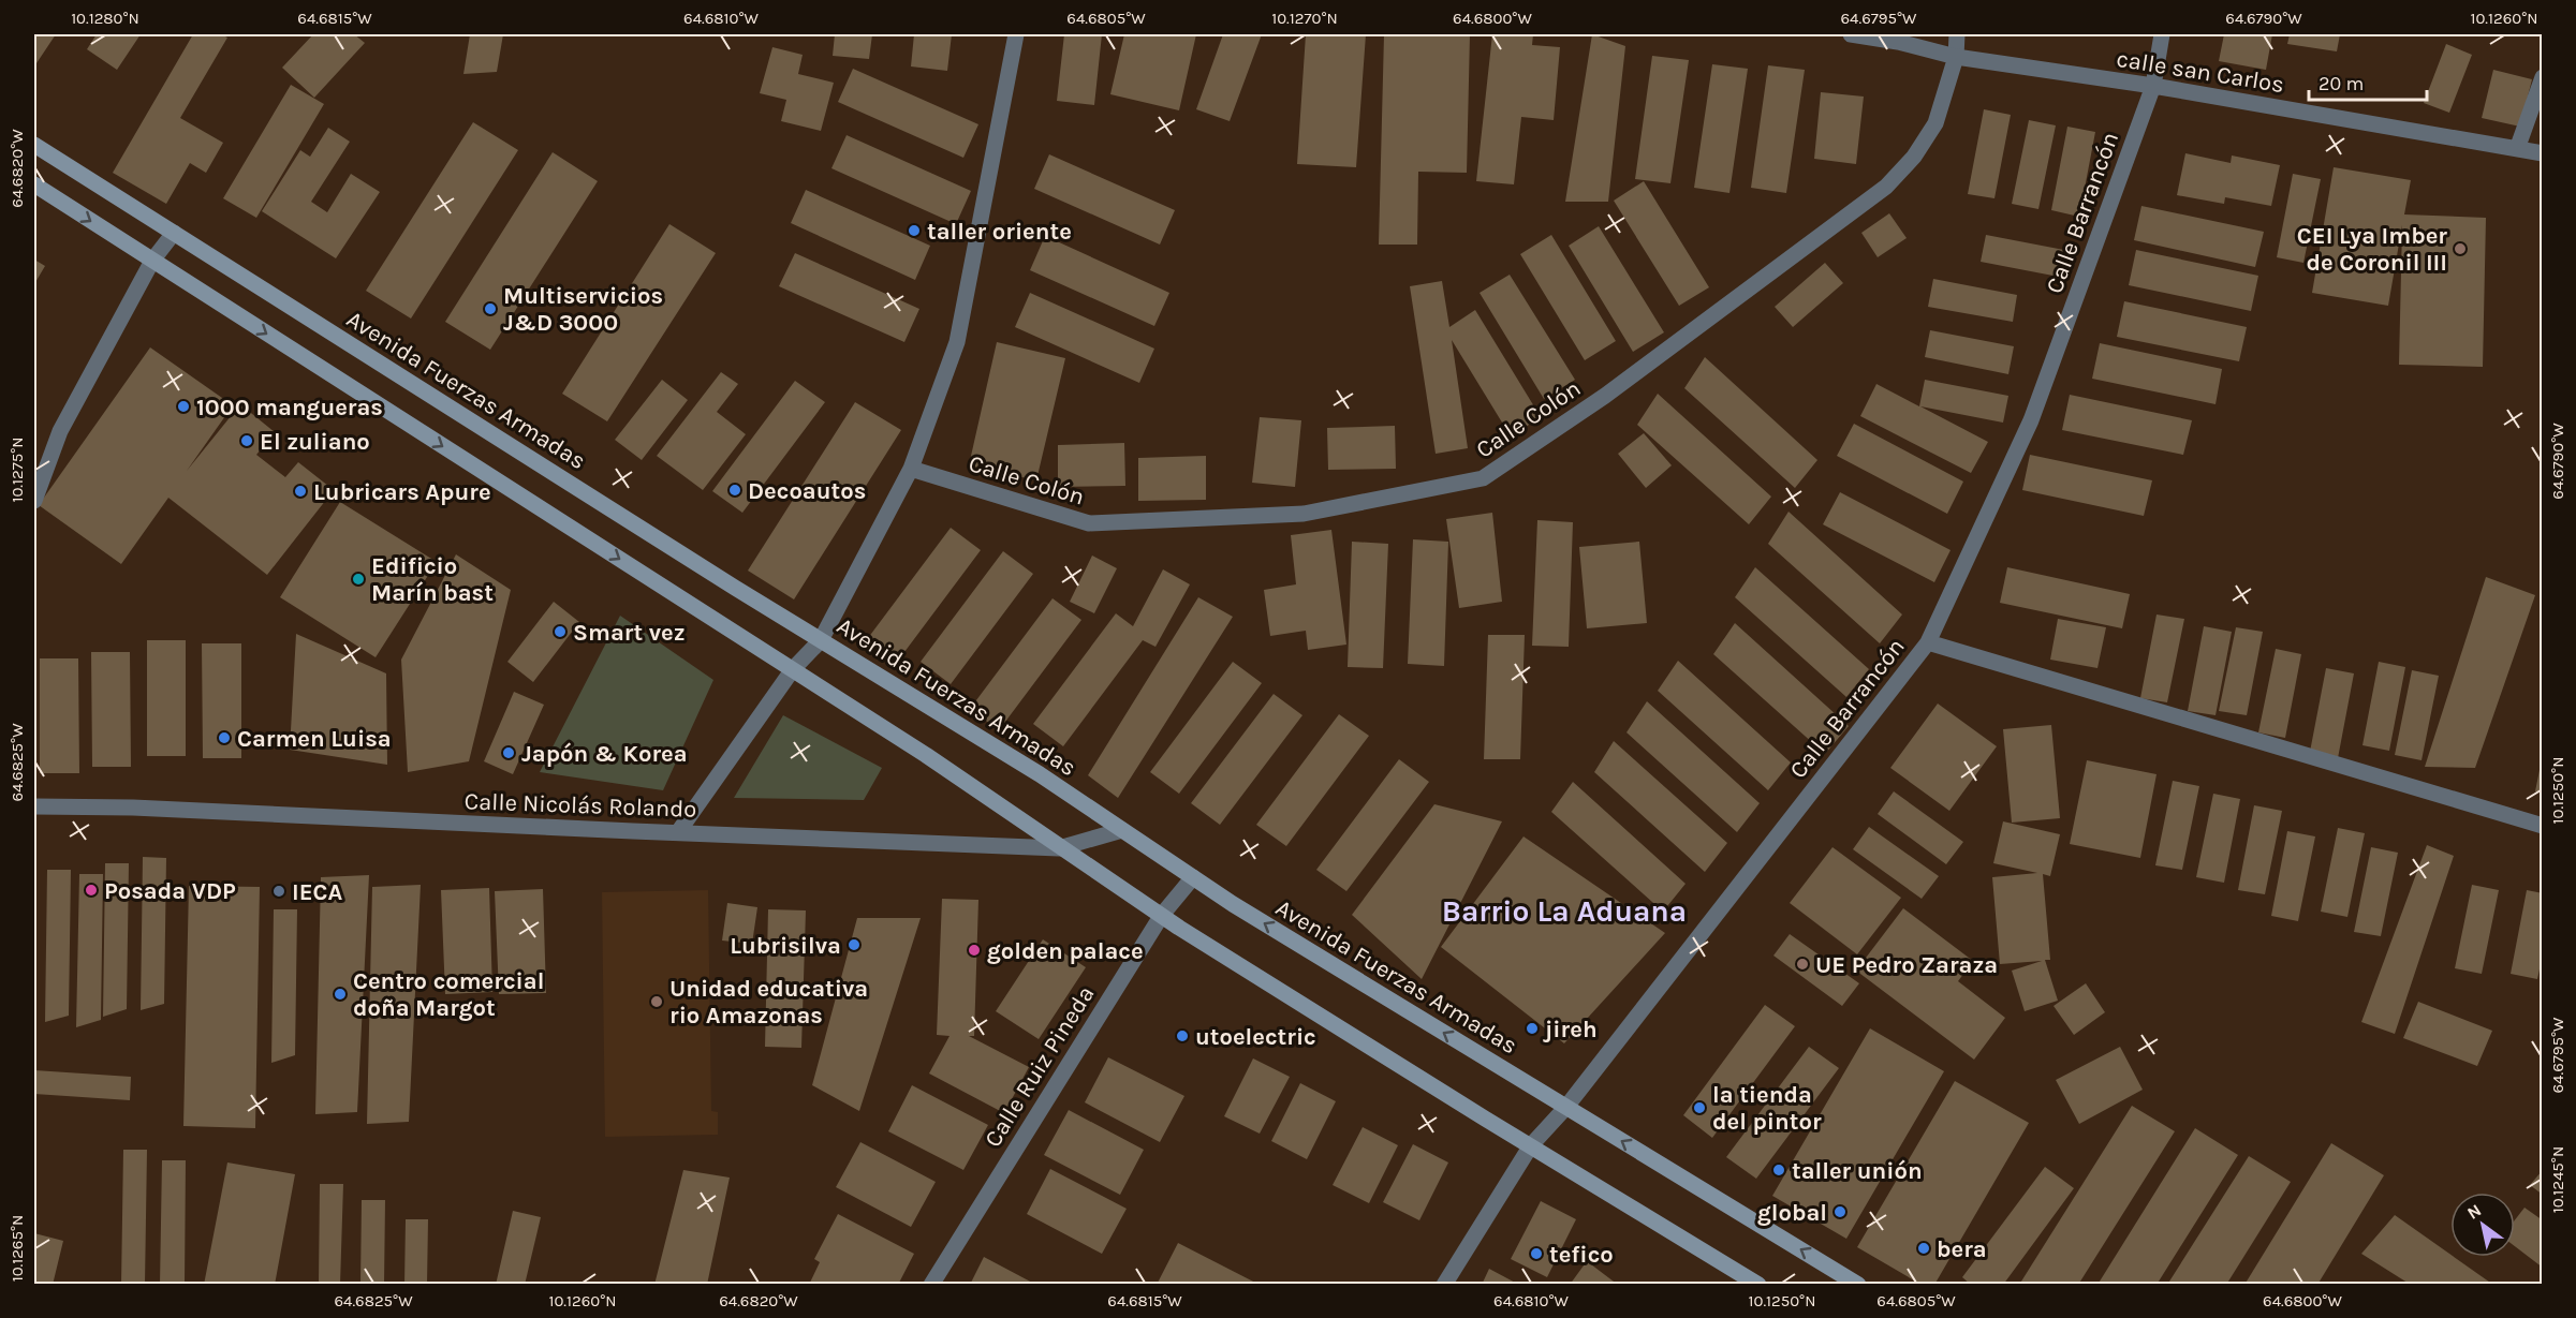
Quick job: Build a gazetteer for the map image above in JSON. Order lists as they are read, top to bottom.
{
  "streets": {
    "street": [
      "calle san Carlos",
      "Calle Barrancón",
      "Avenida Fuerzas Armadas",
      "Calle Colón",
      "Calle Nicolás Rolando",
      "Calle Ruiz Pineda"
    ]
  },
  "crossings": [
    ["calle san Carlos", "Calle Barrancón"],
    ["calle san Carlos", "Calle Colón"],
    ["Calle Barrancón", "Avenida Fuerzas Armadas"],
    ["Avenida Fuerzas Armadas", "Calle Nicolás Rolando"],
    ["Avenida Fuerzas Armadas", "Calle Ruiz Pineda"]
  ],
  "districts": ["Barrio La Aduana"],
  "places": [
    "taller oriente",
    "CEI Lya Imber de Coronil III",
    "Multiservicios J&D 3000",
    "1000 mangueras",
    "El zuliano",
    "Decoautos",
    "Lubricars Apure",
    "Edificio Marín bast",
    "Smart vez",
    "Carmen Luisa",
    "Japón & Korea",
    "Posada VDP",
    "IECA",
    "Lubrisilva",
    "golden palace",
    "UE Pedro Zaraza",
    "Centro comercial doña Margot",
    "Unidad educativa rio Amazonas",
    "jireh",
    "utoelectric",
    "la tienda del pintor",
    "taller unión",
    "global",
    "bera",
    "tefico"
  ],
  "scale_bar": "20 m",
  "north": "top left",
  "coordinates": [
    "10.1280°N",
    "64.6815°W",
    "64.6810°W",
    "64.6805°W",
    "10.1270°N",
    "64.6800°W",
    "64.6795°W",
    "64.6790°W",
    "10.1260°N",
    "64.6820°W",
    "10.1275°N",
    "64.6825°W",
    "10.1250°N",
    "10.1245°N",
    "10.1265°N"
  ]
}
